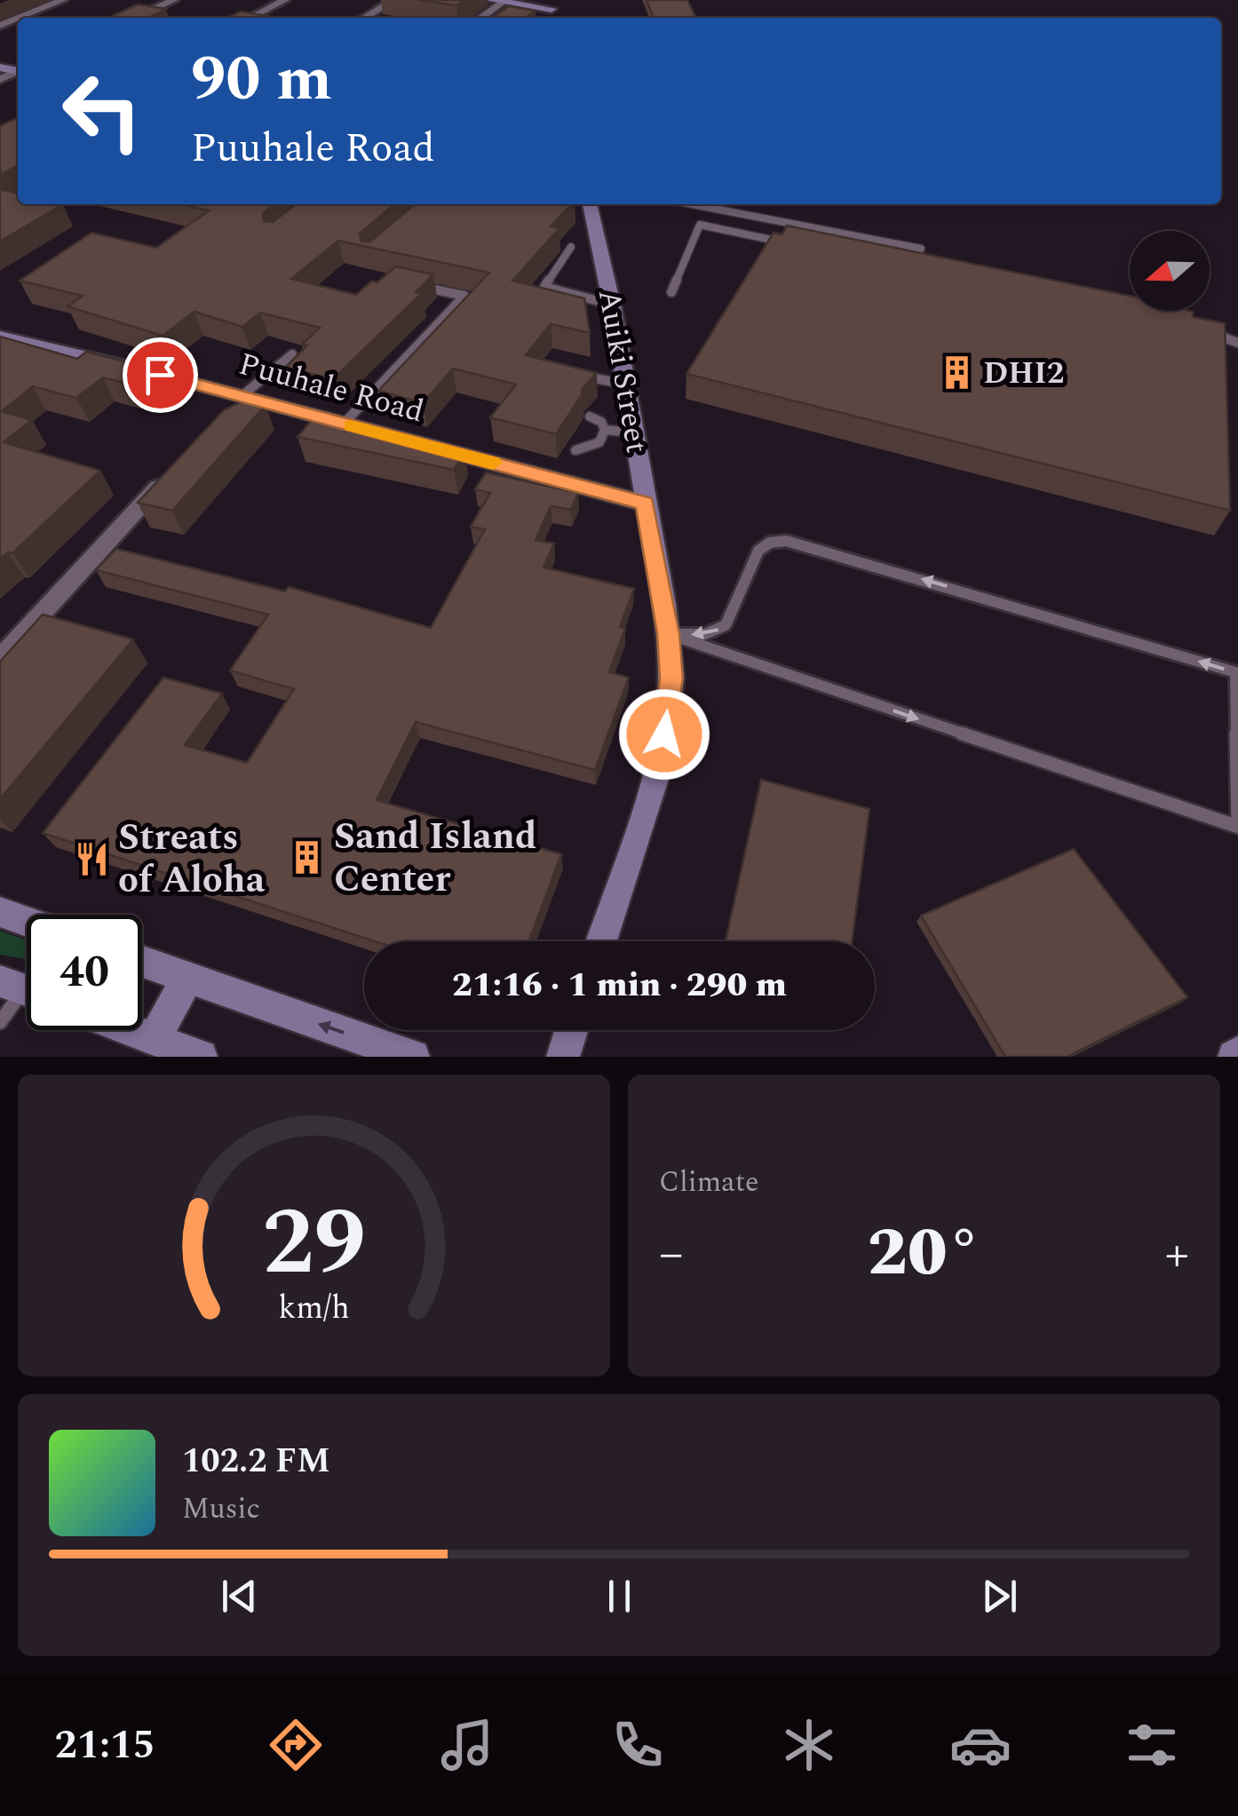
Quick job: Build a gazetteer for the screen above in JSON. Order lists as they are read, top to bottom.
{
  "streets": {
    "street": ["Auiki Street", "Puuhale Road"]
  },
  "crossings": [
    ["Auiki Street", "Puuhale Road"]
  ],
  "places": {
    "building": ["DHI2", "Sand Island Center"],
    "restaurant": ["Streats of Aloha"]
  },
  "north": "left",
  "page": {
    "turn": ["90 m", "Puuhale Road"],
    "limit": "40",
    "trip": "21:16 · 1 min · 290 m",
    "tile": "Climate",
    "heat": ["−", "20°", "+"],
    "song": ["102.2 FM", "Music"],
    "tabs": "21:15",
    "gauge": ["29", "km/h"]
  }
}
